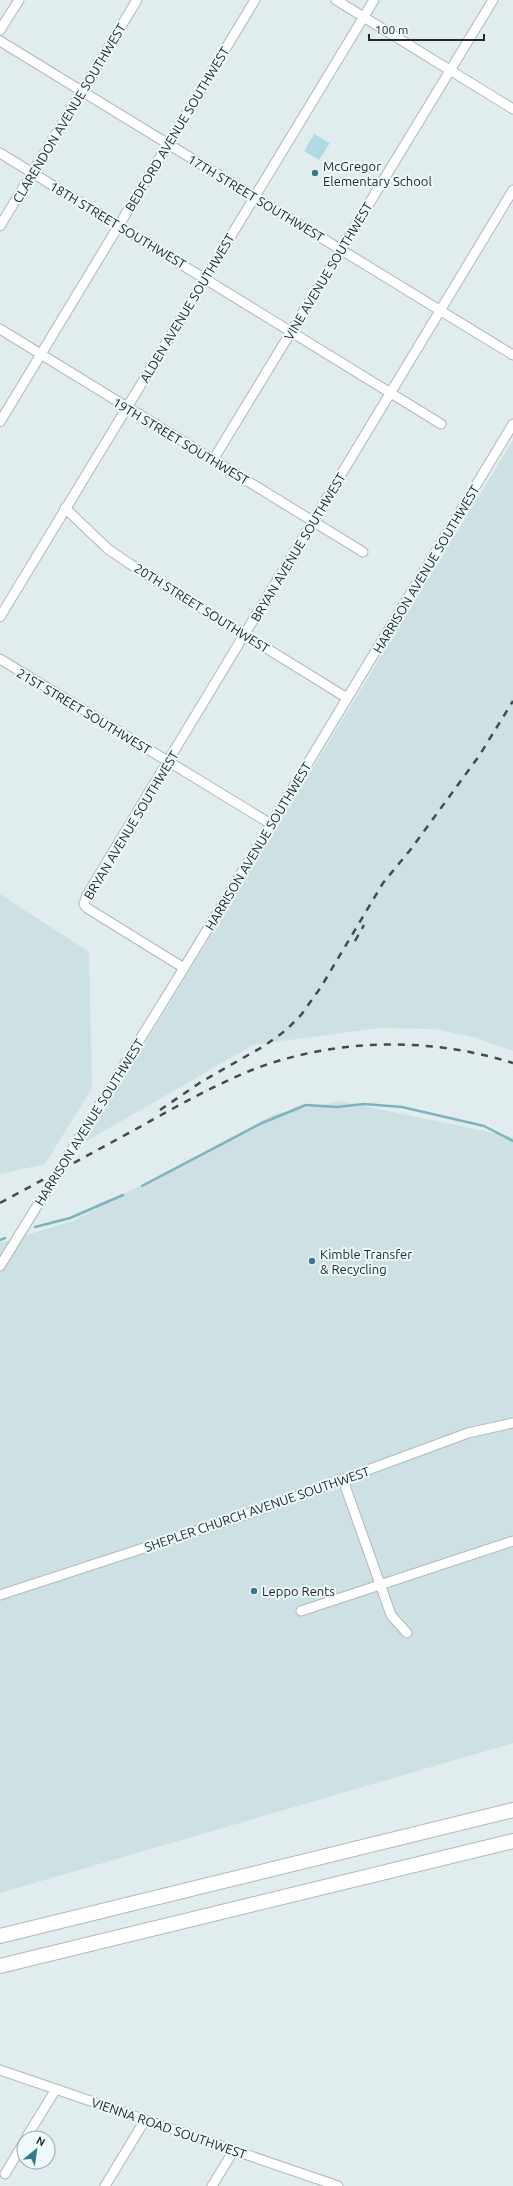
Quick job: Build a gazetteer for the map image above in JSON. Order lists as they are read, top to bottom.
{
  "streets": {
    "street": [
      "CLARENDON AVENUE SOUTHWEST",
      "BEDFORD AVENUE SOUTHWEST",
      "17TH STREET SOUTHWEST",
      "18TH STREET SOUTHWEST",
      "VINE AVENUE SOUTHWEST",
      "ALDEN AVENUE SOUTHWEST",
      "19TH STREET SOUTHWEST",
      "BRYAN AVENUE SOUTHWEST",
      "HARRISON AVENUE SOUTHWEST",
      "20TH STREET SOUTHWEST",
      "21ST STREET SOUTHWEST",
      "SHEPLER CHURCH AVENUE SOUTHWEST",
      "VIENNA ROAD SOUTHWEST"
    ]
  },
  "crossings": [
    ["CLARENDON AVENUE SOUTHWEST", "17TH STREET SOUTHWEST"],
    ["CLARENDON AVENUE SOUTHWEST", "18TH STREET SOUTHWEST"],
    ["BEDFORD AVENUE SOUTHWEST", "17TH STREET SOUTHWEST"],
    ["BEDFORD AVENUE SOUTHWEST", "18TH STREET SOUTHWEST"],
    ["BEDFORD AVENUE SOUTHWEST", "19TH STREET SOUTHWEST"],
    ["17TH STREET SOUTHWEST", "VINE AVENUE SOUTHWEST"],
    ["17TH STREET SOUTHWEST", "ALDEN AVENUE SOUTHWEST"],
    ["17TH STREET SOUTHWEST", "BRYAN AVENUE SOUTHWEST"],
    ["18TH STREET SOUTHWEST", "VINE AVENUE SOUTHWEST"],
    ["18TH STREET SOUTHWEST", "ALDEN AVENUE SOUTHWEST"],
    ["18TH STREET SOUTHWEST", "BRYAN AVENUE SOUTHWEST"],
    ["VINE AVENUE SOUTHWEST", "19TH STREET SOUTHWEST"],
    ["ALDEN AVENUE SOUTHWEST", "19TH STREET SOUTHWEST"],
    ["ALDEN AVENUE SOUTHWEST", "20TH STREET SOUTHWEST"],
    ["19TH STREET SOUTHWEST", "BRYAN AVENUE SOUTHWEST"],
    ["BRYAN AVENUE SOUTHWEST", "HARRISON AVENUE SOUTHWEST"],
    ["BRYAN AVENUE SOUTHWEST", "20TH STREET SOUTHWEST"],
    ["BRYAN AVENUE SOUTHWEST", "21ST STREET SOUTHWEST"],
    ["HARRISON AVENUE SOUTHWEST", "20TH STREET SOUTHWEST"],
    ["HARRISON AVENUE SOUTHWEST", "21ST STREET SOUTHWEST"]
  ],
  "places": ["McGregor Elementary School", "Kimble Transfer & Recycling", "Leppo Rents"],
  "scale_bar": "100 m",
  "north": "top right"
}
